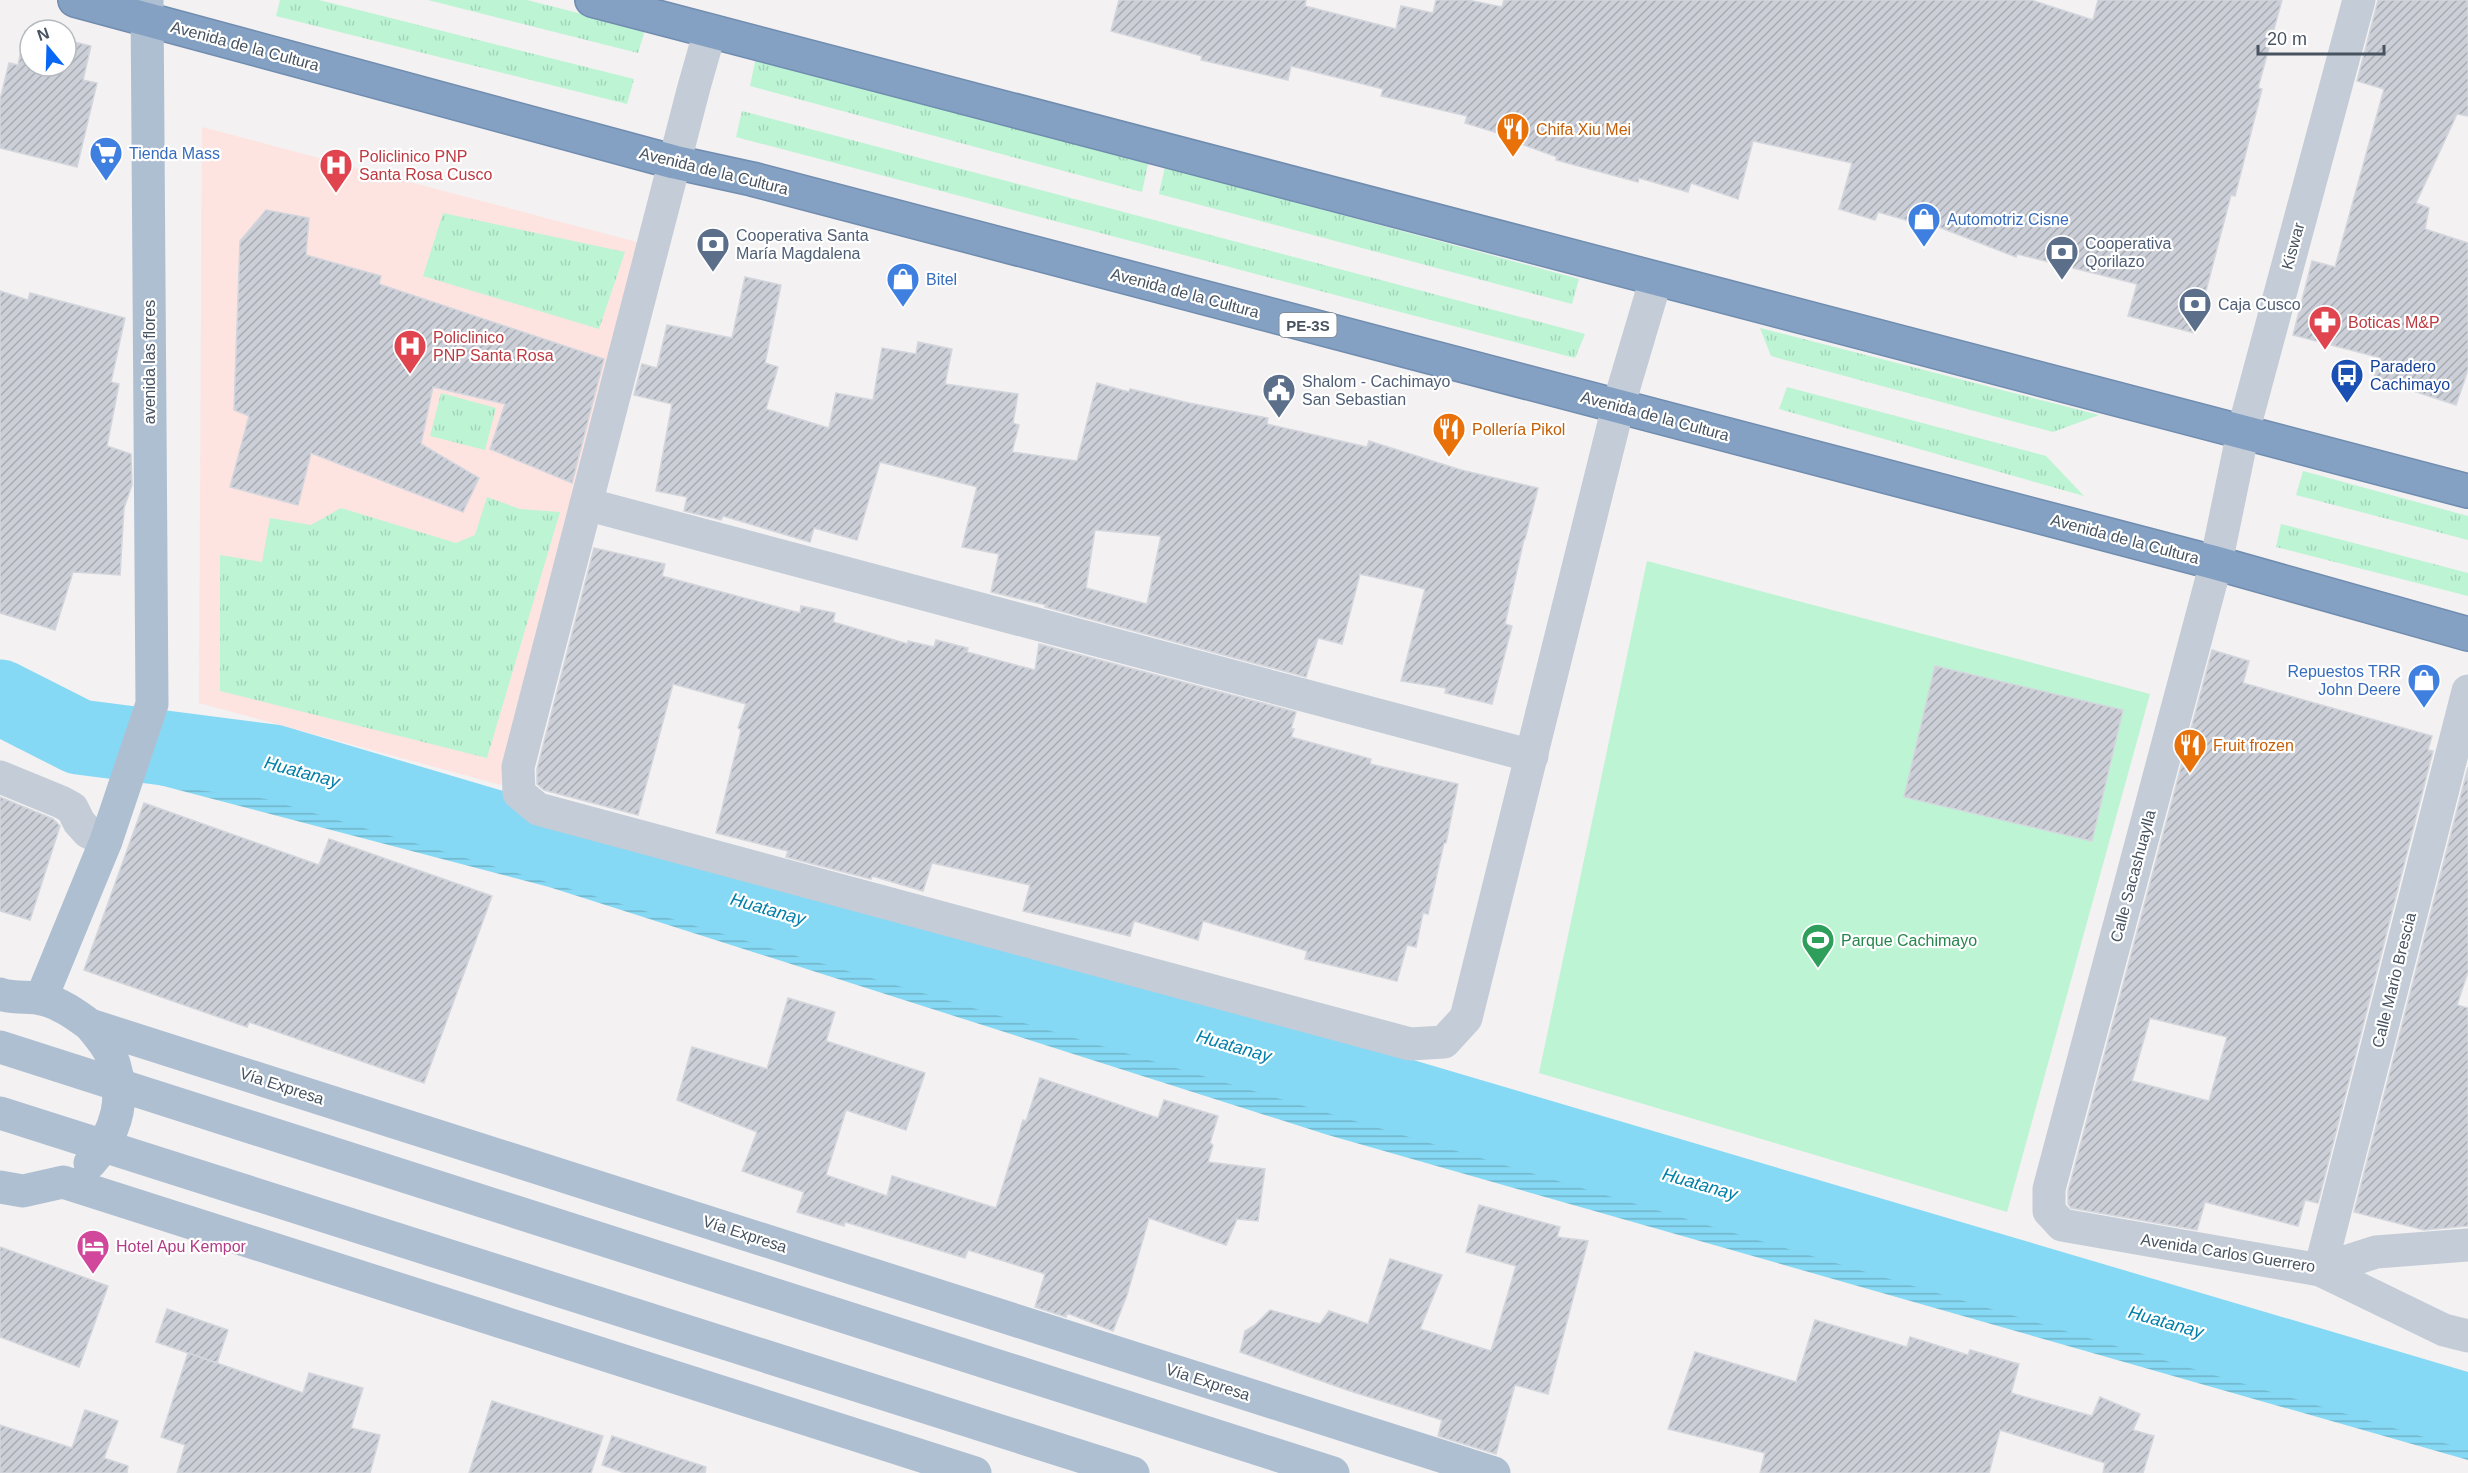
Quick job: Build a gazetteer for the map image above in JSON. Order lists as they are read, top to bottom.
{
  "streets": {
    "highway": ["Avenida de la Cultura", "PE-3S"],
    "main road": ["avenida las flores", "Vía Expresa"],
    "street": [
      "Kiswar",
      "Calle Sacashuaylla",
      "Calle Mario Brescia",
      "Avenida Carlos Guerrero"
    ]
  },
  "crossings": [
    ["Avenida de la Cultura", "Kiswar"],
    ["Avenida de la Cultura", "avenida las flores"],
    ["Avenida de la Cultura", "Calle Sacashuaylla"],
    ["Kiswar", "Calle Sacashuaylla"],
    ["avenida las flores", "Vía Expresa"],
    ["Calle Sacashuaylla", "Avenida Carlos Guerrero"],
    ["Calle Mario Brescia", "Avenida Carlos Guerrero"]
  ],
  "water": ["Huatanay"],
  "places": {
    "restaurant": ["Chifa Xiu Mei", "Pollería Pikol", "Fruit frozen"],
    "supermarket": ["Tienda Mass"],
    "hospital": ["Policlinico PNP Santa Rosa Cusco", "Policlinico PNP Santa Rosa"],
    "shop": ["Automotriz Cisne", "Bitel", "Repuestos TRR John Deere"],
    "bank": ["Cooperativa Santa María Magdalena", "Cooperativa Qorilazo", "Caja Cusco"],
    "pharmacy": ["Boticas M&P"],
    "bus stop": ["Paradero Cachimayo"],
    "public building": ["Shalom - Cachimayo San Sebastian"],
    "sports": ["Parque Cachimayo"],
    "hotel": ["Hotel Apu Kempor"]
  },
  "scale_bar": "20 m",
  "north": "top"
}
